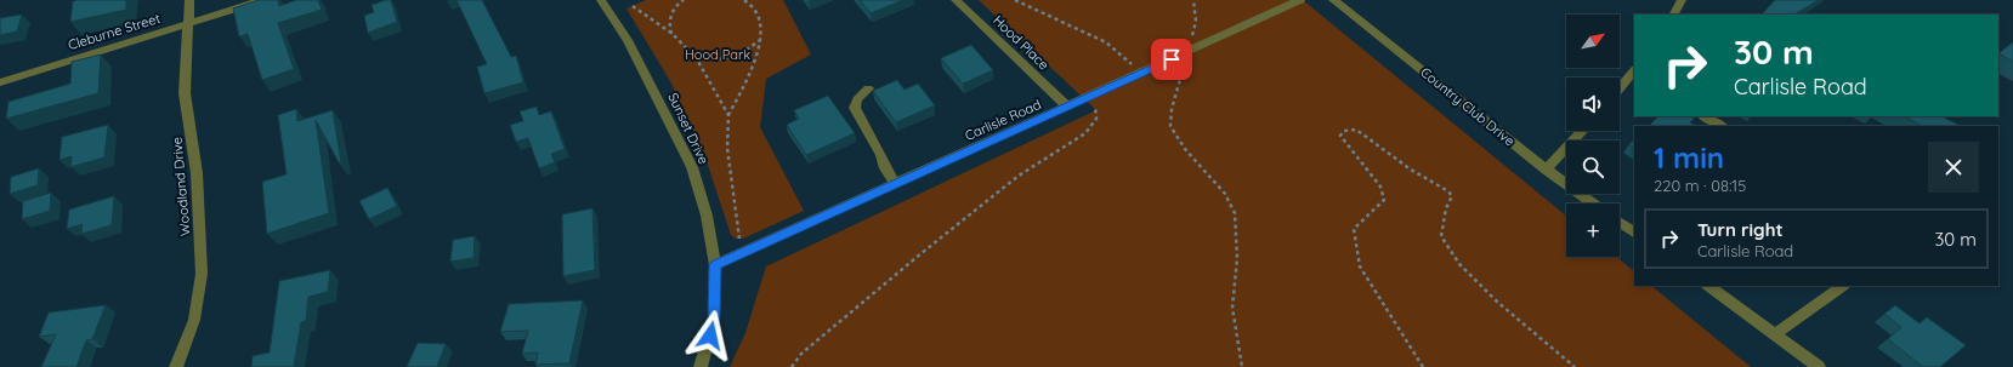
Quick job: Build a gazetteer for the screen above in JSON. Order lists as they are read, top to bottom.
{
  "streets": {
    "street": [
      "Cleburne Street",
      "Hood Place",
      "Country Club Drive",
      "Carlisle Road",
      "Sunset Drive",
      "Woodland Drive"
    ]
  },
  "crossings": [
    ["Cleburne Street", "Woodland Drive"],
    ["Hood Place", "Carlisle Road"],
    ["Carlisle Road", "Sunset Drive"]
  ],
  "parks": ["Hood Park"],
  "north": "top right",
  "page": {
    "map_buttons": "+",
    "turn": ["30 m", "Carlisle Road"],
    "heading": ["1 min", "220 m · 08:15"],
    "list": [
      {
        "name": "Turn right",
        "note": "Carlisle Road",
        "value": "30 m"
      }
    ]
  }
}
